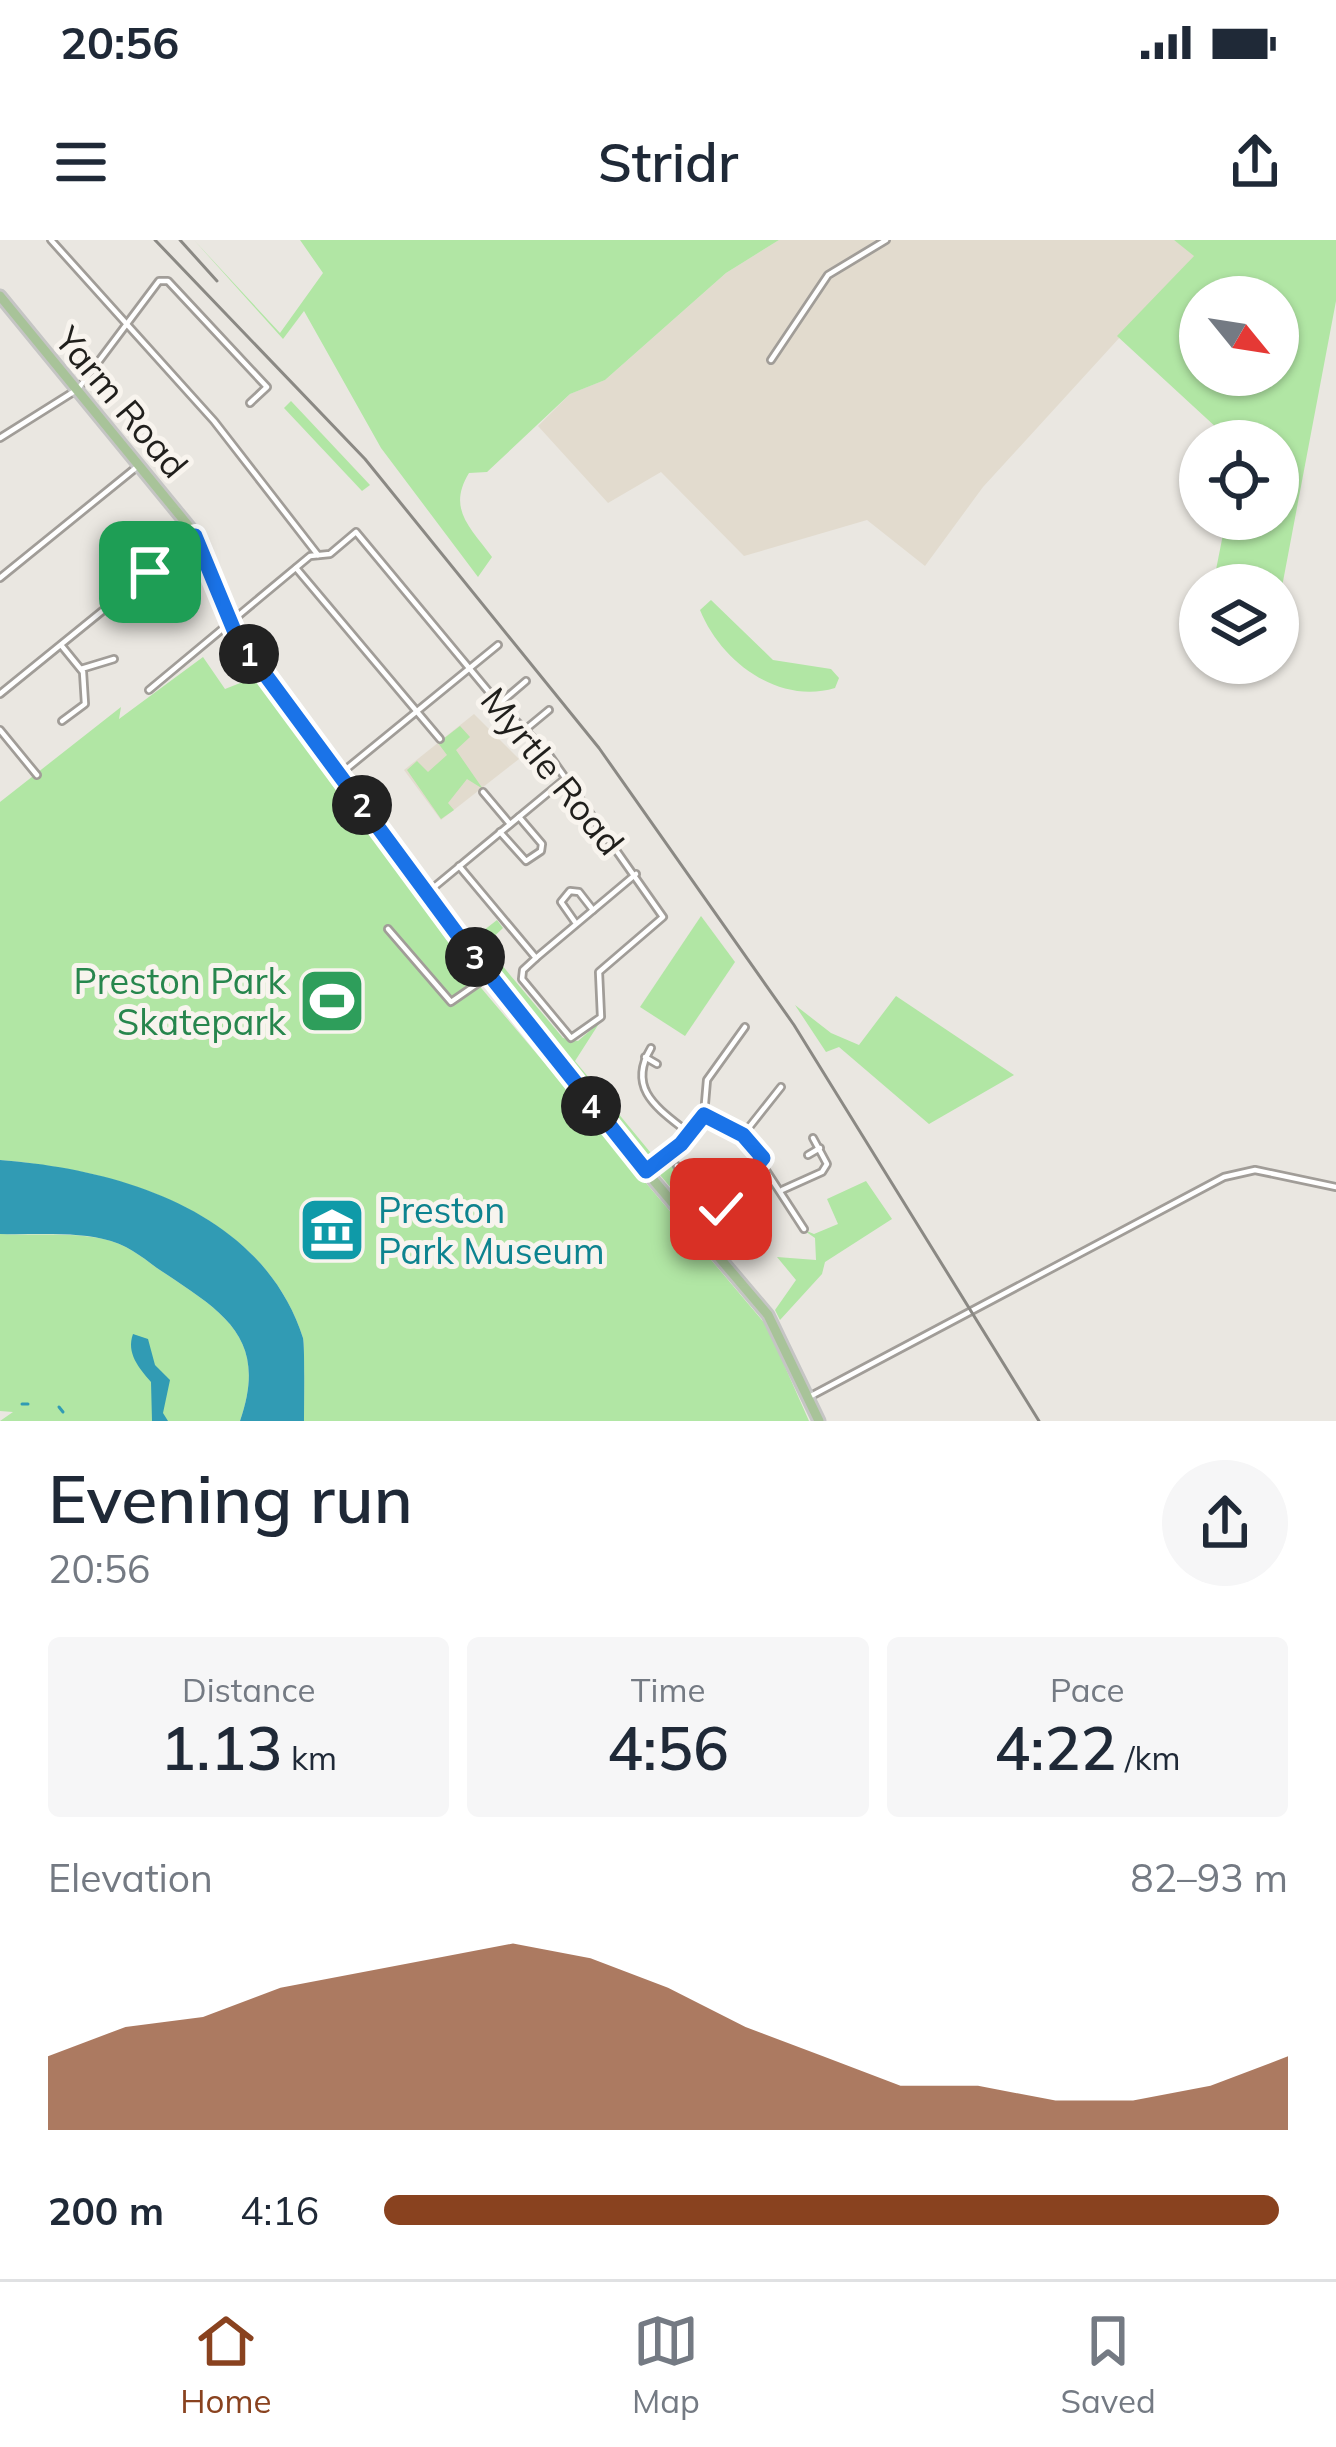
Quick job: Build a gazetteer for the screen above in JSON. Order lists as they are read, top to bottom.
{
  "streets": {
    "main road": ["Yarm Road"],
    "street": ["Myrtle Road"]
  },
  "places": {
    "sports": ["Preston Park Skatepark"],
    "museum": ["Preston Park Museum"]
  },
  "north": "bottom right",
  "page": {
    "status": "20:56",
    "header": "Stridr",
    "pins": [
      "1",
      "2",
      "3",
      "4"
    ],
    "heading": ["Evening run", "20:56"],
    "stats": [
      ["Distance", "1.13 km"],
      ["Time", "4:56"],
      ["Pace", "4:22 /km"]
    ],
    "chart": ["Elevation", "82–93 m"],
    "list": [
      {
        "name": "200 m",
        "note": "4:16"
      }
    ],
    "tabs": ["Home", "Map", "Saved"]
  }
}
